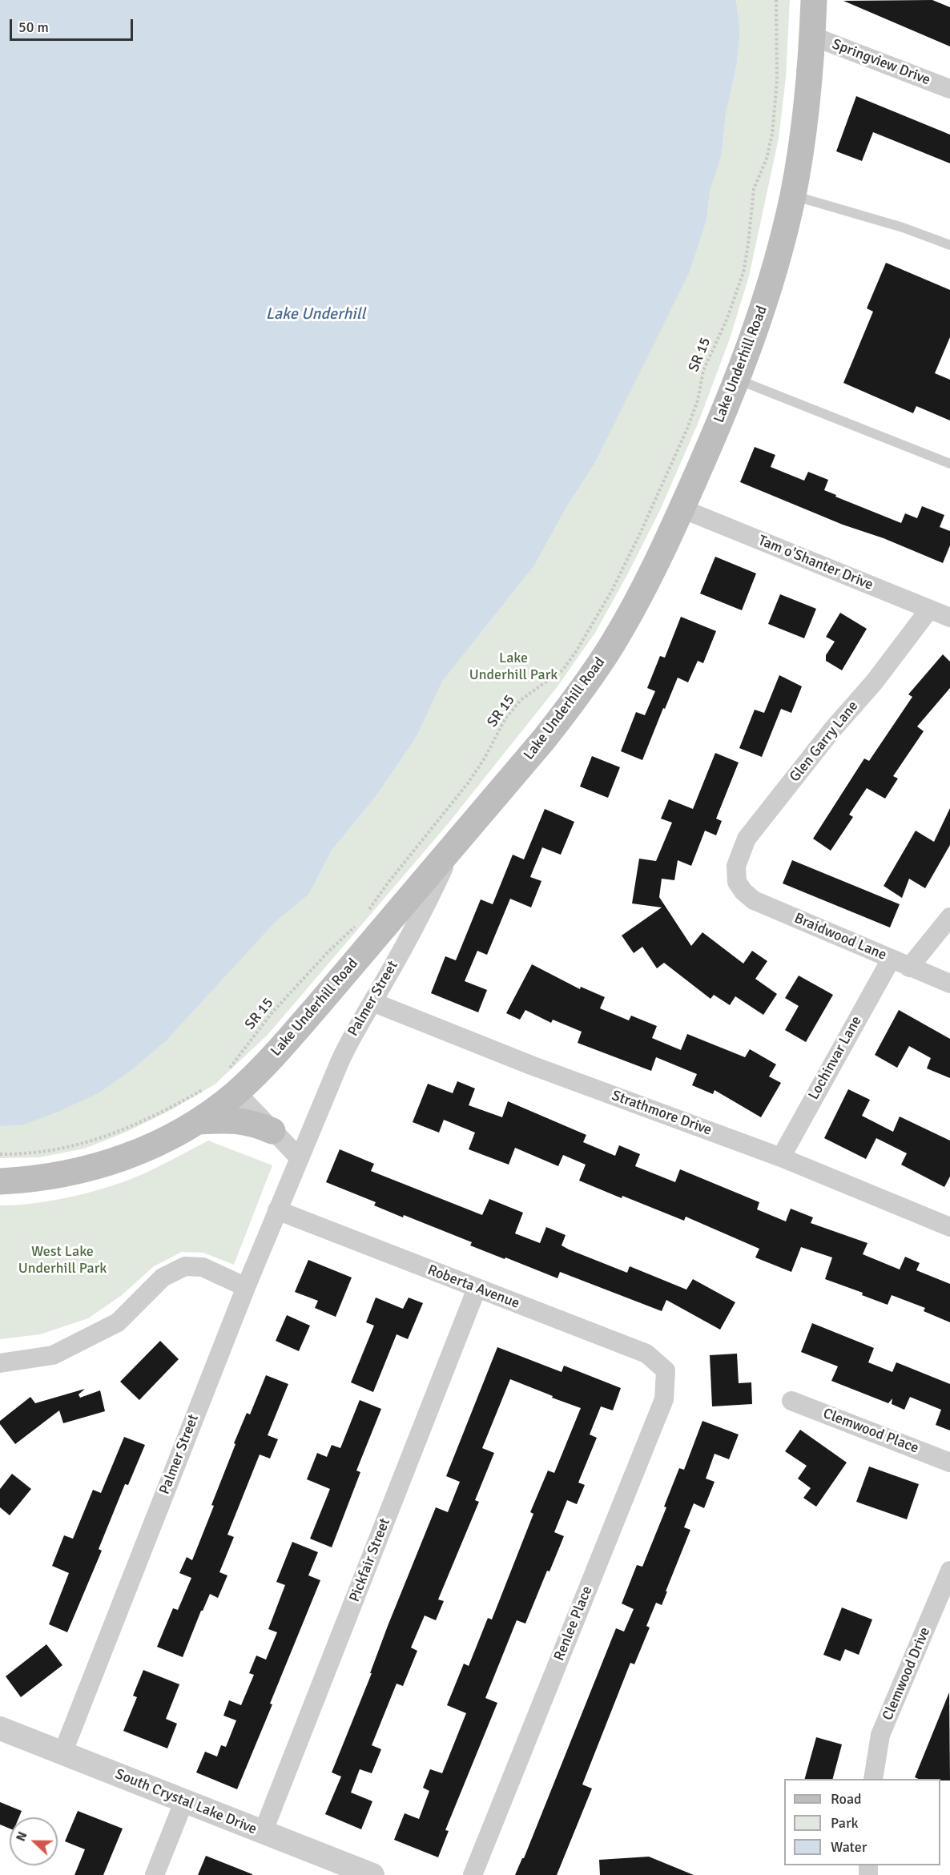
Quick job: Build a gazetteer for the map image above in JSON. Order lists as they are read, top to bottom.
{
  "streets": {
    "main road": ["Lake Underhill Road"],
    "street": [
      "Springview Drive",
      "Tam o'Shanter Drive",
      "Glen Garry Lane",
      "Braidwood Lane",
      "Palmer Street",
      "Lochinvar Lane",
      "Strathmore Drive",
      "Roberta Avenue",
      "Clemwood Place",
      "Pickfair Street",
      "Renlee Place",
      "Clemwood Drive",
      "South Crystal Lake Drive"
    ],
    "path": ["SR 15"]
  },
  "crossings": [
    ["Springview Drive", "Lake Underhill Road"],
    ["SR 15", "Lake Underhill Road"],
    ["Lake Underhill Road", "Tam o'Shanter Drive"],
    ["Lake Underhill Road", "Palmer Street"],
    ["Tam o'Shanter Drive", "Glen Garry Lane"],
    ["Glen Garry Lane", "Braidwood Lane"],
    ["Braidwood Lane", "Lochinvar Lane"],
    ["Palmer Street", "Strathmore Drive"],
    ["Palmer Street", "Roberta Avenue"],
    ["Palmer Street", "South Crystal Lake Drive"],
    ["Lochinvar Lane", "Strathmore Drive"],
    ["Roberta Avenue", "Pickfair Street"],
    ["Roberta Avenue", "Renlee Place"],
    ["Pickfair Street", "South Crystal Lake Drive"]
  ],
  "water": ["Lake Underhill"],
  "parks": ["Lake Underhill Park", "West Lake Underhill Park"],
  "legend": ["Road", "Park", "Water"],
  "scale_bar": "50 m",
  "north": "left"
}
